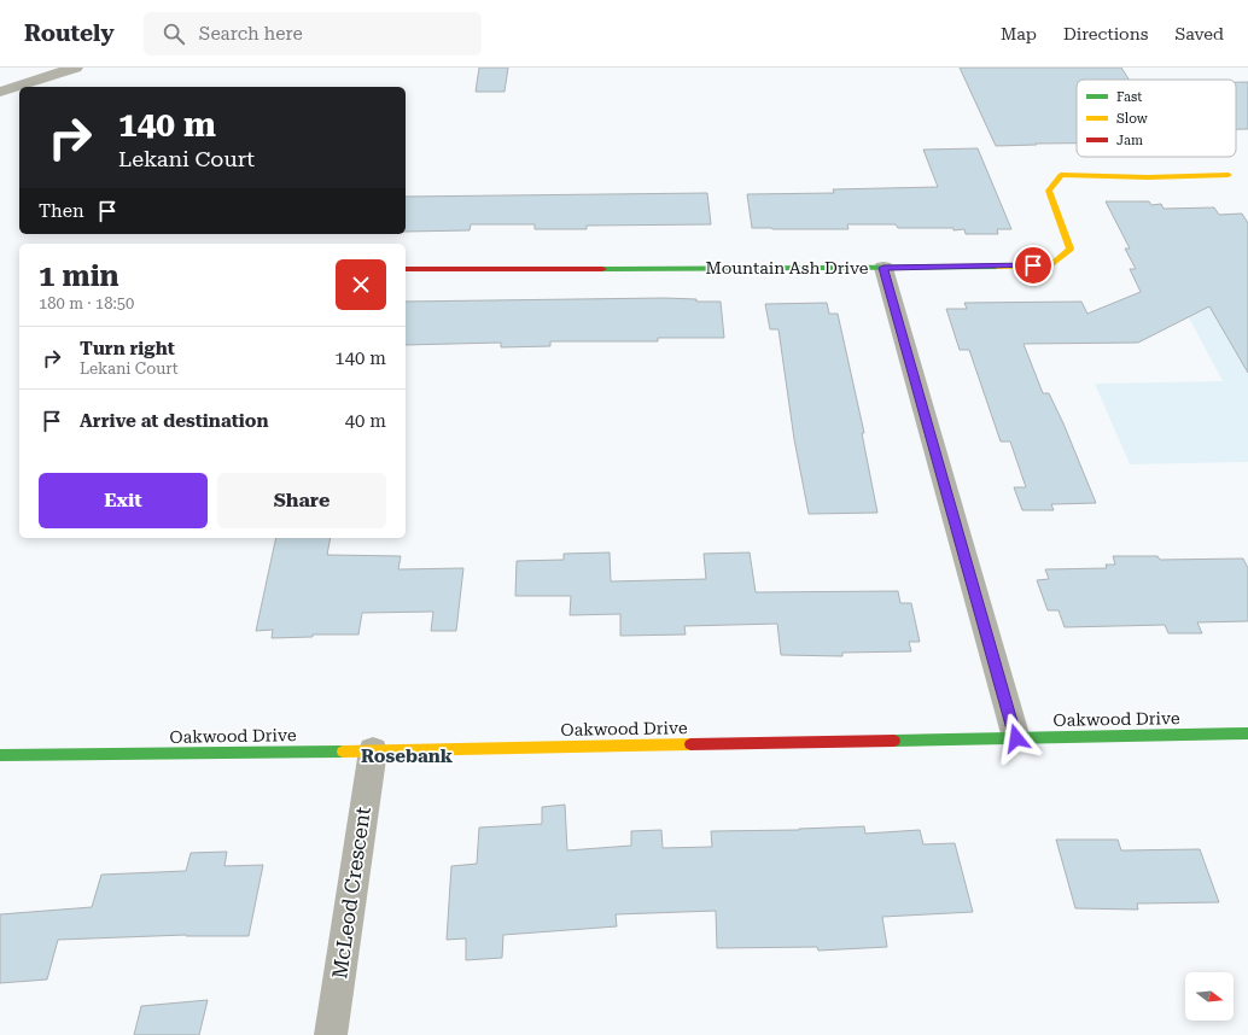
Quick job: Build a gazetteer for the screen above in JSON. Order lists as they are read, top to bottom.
{
  "streets": {
    "street": ["Mountain Ash Drive", "Oakwood Drive", "McLeod Crescent"]
  },
  "crossings": [
    ["Mountain Ash Drive", "Oakwood Drive"],
    ["Oakwood Drive", "McLeod Crescent"]
  ],
  "districts": ["Rosebank"],
  "legend": ["Fast", "Slow", "Jam"],
  "north": "right",
  "page": {
    "header": "Routely",
    "search": "Search here",
    "nav": ["Map", "Directions", "Saved"],
    "turn": ["140 m", "Lekani Court"],
    "then": "Then",
    "heading": ["1 min", "180 m · 18:50"],
    "list": [
      {
        "name": "Turn right",
        "note": "Lekani Court",
        "value": "140 m"
      },
      {
        "name": "Arrive at destination",
        "value": "40 m"
      }
    ],
    "buttons": ["Exit", "Share"]
  }
}
